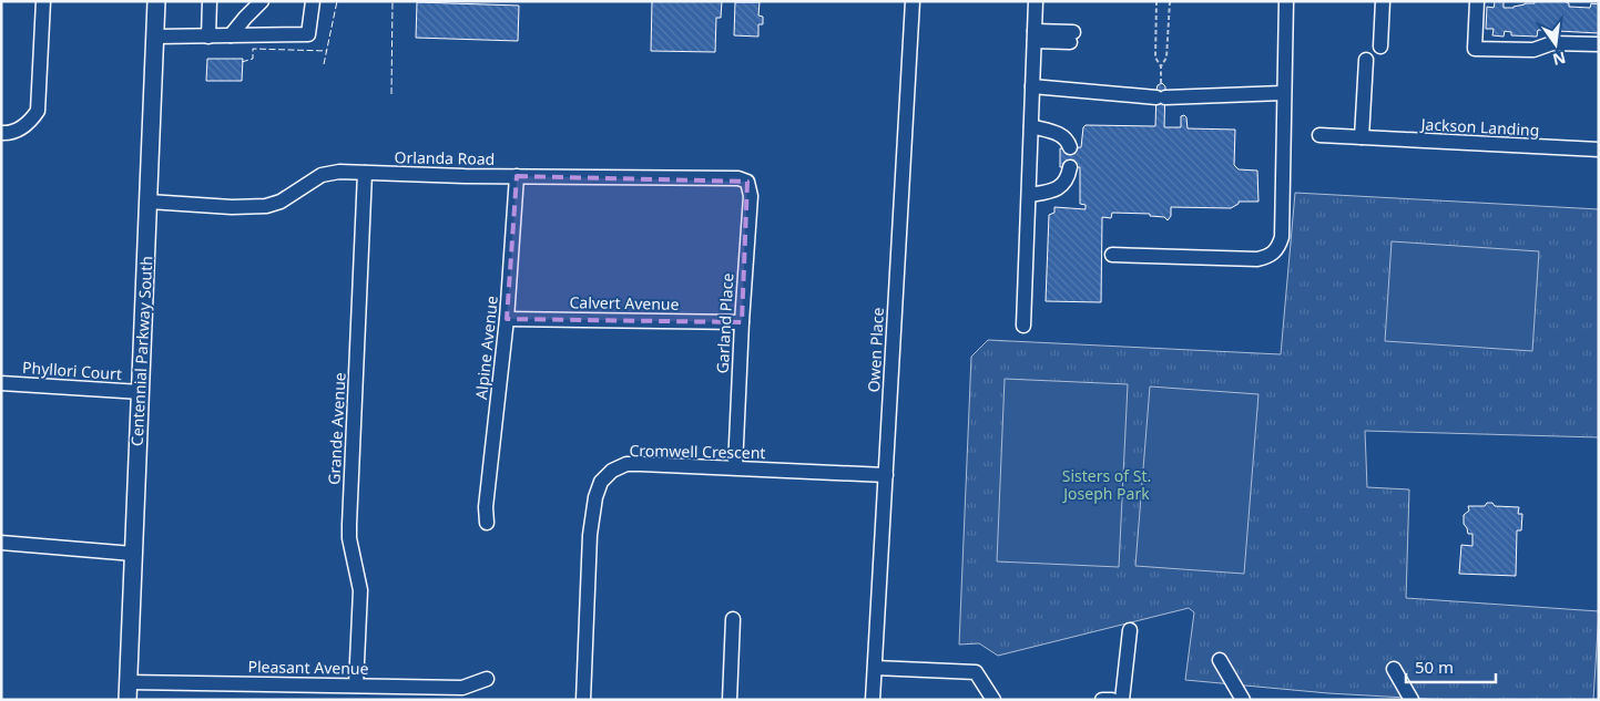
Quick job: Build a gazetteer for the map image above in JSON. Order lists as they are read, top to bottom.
{
  "streets": {
    "main road": ["Centennial Parkway South"],
    "street": [
      "Jackson Landing",
      "Orlanda Road",
      "Calvert Avenue",
      "Garland Place",
      "Alpine Avenue",
      "Owen Place",
      "Phyllori Court",
      "Grande Avenue",
      "Cromwell Crescent",
      "Pleasant Avenue"
    ]
  },
  "crossings": [
    ["Orlanda Road", "Garland Place"],
    ["Orlanda Road", "Alpine Avenue"],
    ["Orlanda Road", "Centennial Parkway South"],
    ["Orlanda Road", "Grande Avenue"],
    ["Calvert Avenue", "Garland Place"],
    ["Calvert Avenue", "Alpine Avenue"],
    ["Garland Place", "Cromwell Crescent"],
    ["Owen Place", "Cromwell Crescent"],
    ["Centennial Parkway South", "Phyllori Court"],
    ["Centennial Parkway South", "Pleasant Avenue"],
    ["Grande Avenue", "Pleasant Avenue"]
  ],
  "parks": ["Sisters of St. Joseph Park"],
  "scale_bar": "50 m",
  "north": "bottom"
}
